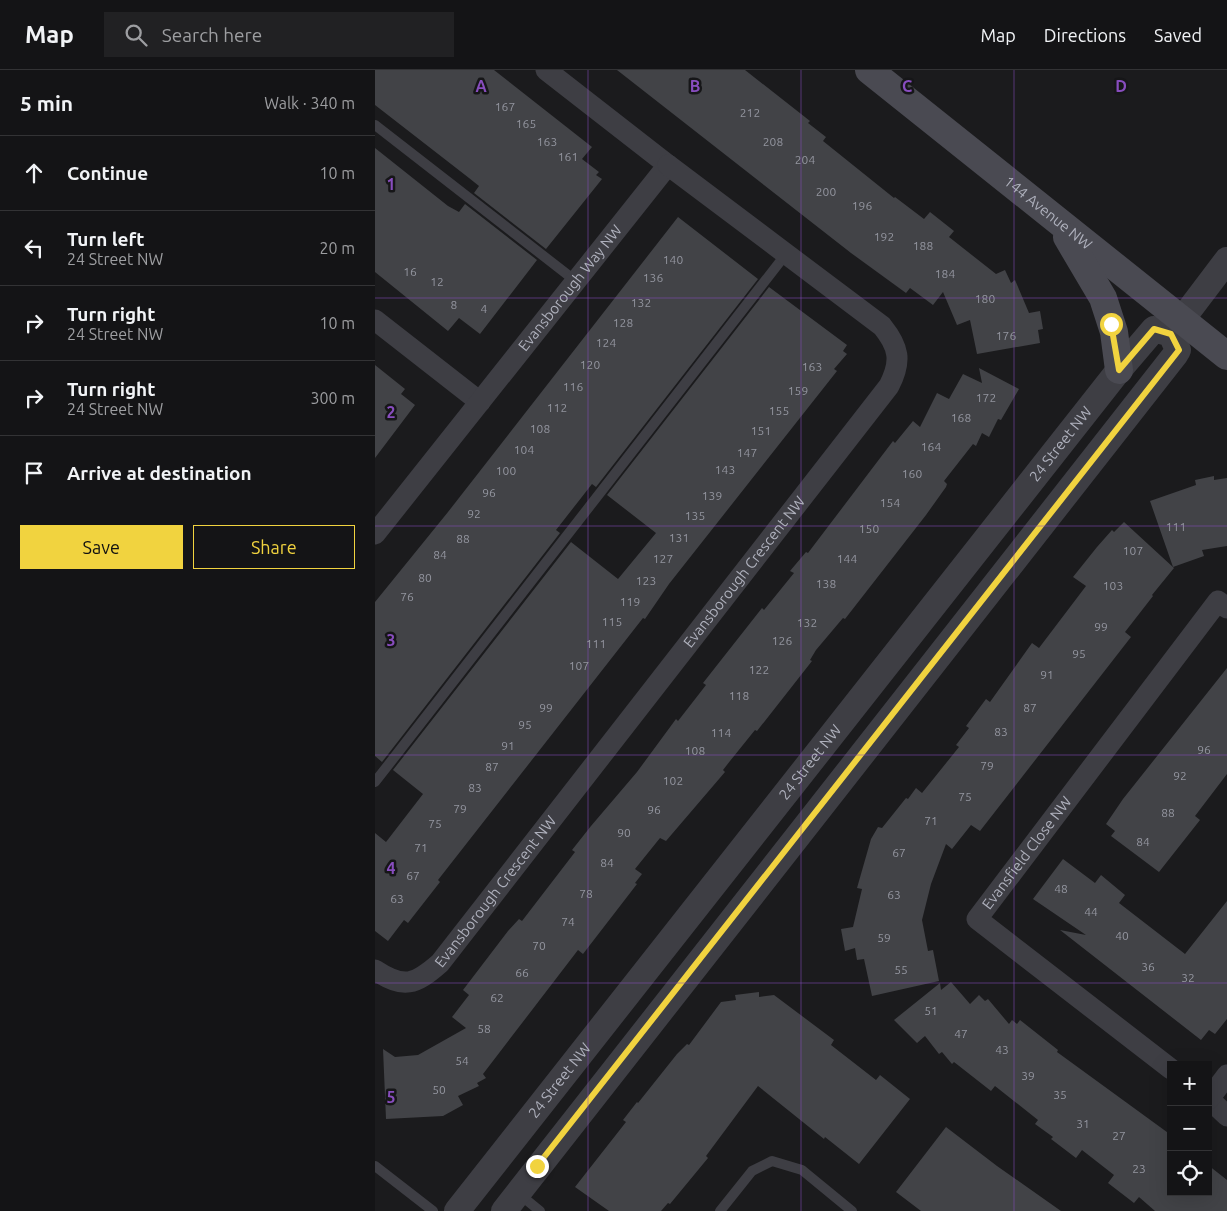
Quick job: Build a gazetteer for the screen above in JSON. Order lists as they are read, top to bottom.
{
  "streets": {
    "main road": ["144 Avenue NW"],
    "street": [
      "Evansborough Way NW",
      "24 Street NW",
      "Evansborough Crescent NW",
      "Evansfield Close NW"
    ]
  },
  "crossings": [
    ["144 Avenue NW", "24 Street NW"],
    ["Evansborough Way NW", "Evansborough Crescent NW"]
  ],
  "house_numbers": [
    "167",
    "212",
    "165",
    "163",
    "208",
    "161",
    "204",
    "200",
    "196",
    "192",
    "188",
    "140",
    "16",
    "184",
    "136",
    "12",
    "180",
    "132",
    "8",
    "4",
    "128",
    "176",
    "124",
    "120",
    "163",
    "116",
    "159",
    "172",
    "112",
    "155",
    "168",
    "108",
    "151",
    "164",
    "104",
    "147",
    "143",
    "100",
    "160",
    "96",
    "139",
    "154",
    "92",
    "135",
    "111",
    "150",
    "131",
    "88",
    "107",
    "84",
    "127",
    "144",
    "80",
    "123",
    "138",
    "103",
    "76",
    "119",
    "115",
    "132",
    "99",
    "126",
    "111",
    "95",
    "107",
    "122",
    "91",
    "118",
    "99",
    "87",
    "95",
    "83",
    "114",
    "91",
    "96",
    "108",
    "79",
    "87",
    "92",
    "102",
    "83",
    "75",
    "79",
    "96",
    "88",
    "71",
    "75",
    "90",
    "84",
    "71",
    "67",
    "84",
    "67",
    "48",
    "78",
    "63",
    "63",
    "44",
    "74",
    "40",
    "59",
    "70",
    "36",
    "55",
    "66",
    "32",
    "62",
    "51",
    "58",
    "47",
    "43",
    "54",
    "39",
    "50",
    "35",
    "31",
    "27",
    "23"
  ],
  "page": {
    "header": "Map",
    "search": "Search here",
    "nav": ["Map", "Directions", "Saved"],
    "heading": ["5 min", "Walk · 340 m"],
    "list": [
      ["Continue", "10 m"],
      ["Turn left", "24 Street NW", "20 m"],
      ["Turn right", "24 Street NW", "10 m"],
      ["Turn right", "24 Street NW", "300 m"],
      "Arrive at destination"
    ],
    "buttons": ["Save", "Share"],
    "map_buttons": ["+", "−"]
  },
  "grid": {
    "columns": [
      "A",
      "B",
      "C",
      "D"
    ],
    "rows": [
      "1",
      "2",
      "3",
      "4",
      "5"
    ]
  }
}
